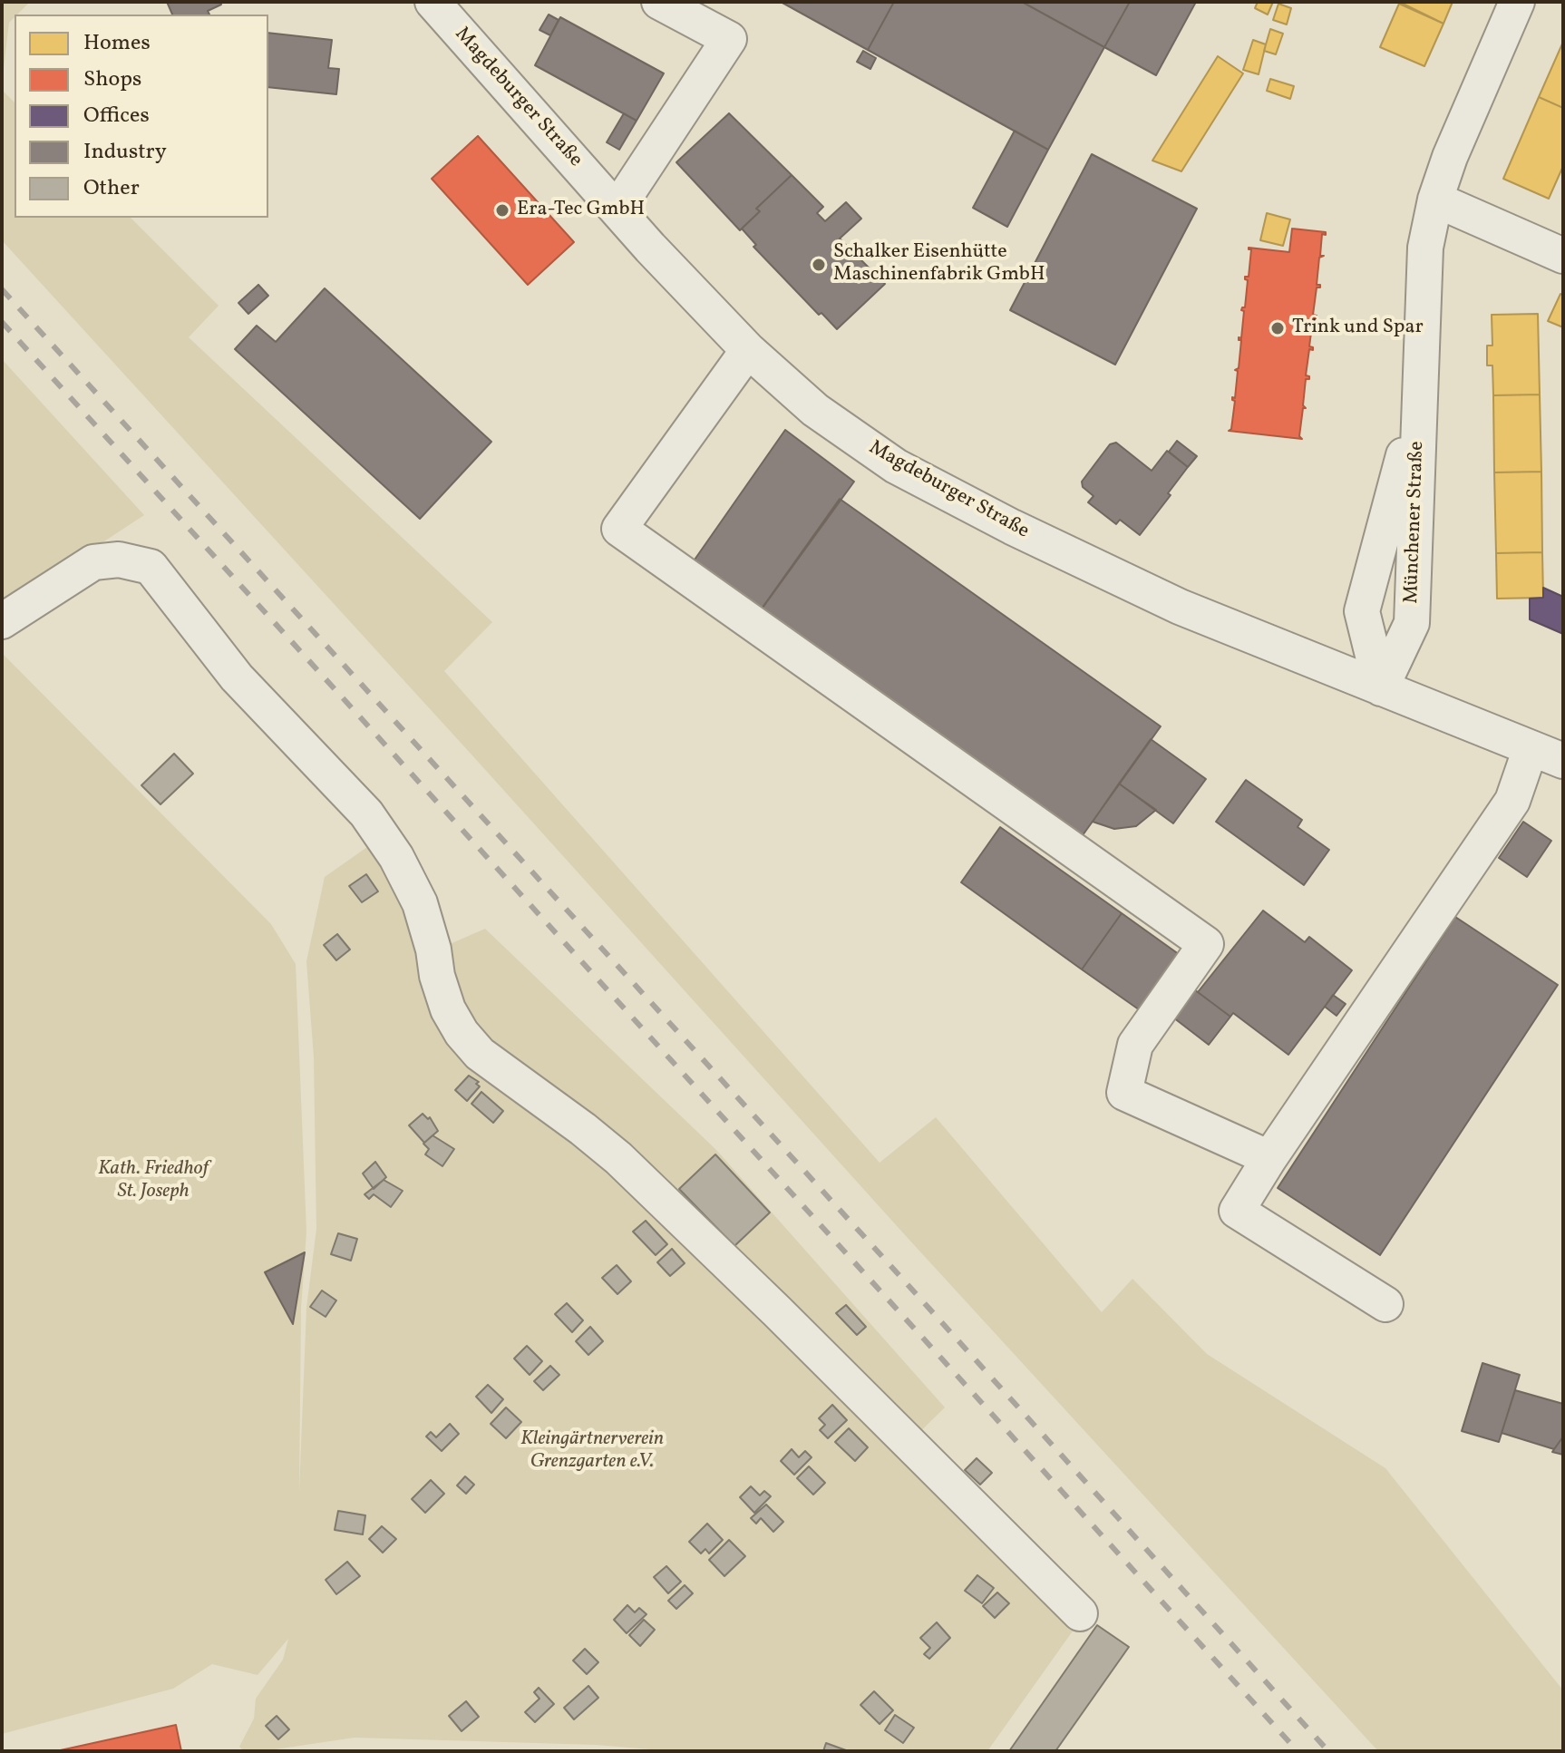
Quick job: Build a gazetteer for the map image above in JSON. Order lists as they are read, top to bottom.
{
  "streets": {
    "street": ["Magdeburger Straße", "Münchener Straße"]
  },
  "crossings": [
    ["Magdeburger Straße", "Münchener Straße"]
  ],
  "parks": ["Kath. Friedhof St. Joseph", "Kleingärtnerverein Grenzgarten e.V."],
  "places": ["Era-Tec GmbH", "Schalker Eisenhütte Maschinenfabrik GmbH", "Trink und Spar"],
  "legend": [
    "Homes",
    "Shops",
    "Offices",
    "Industry",
    "Other"
  ]
}
